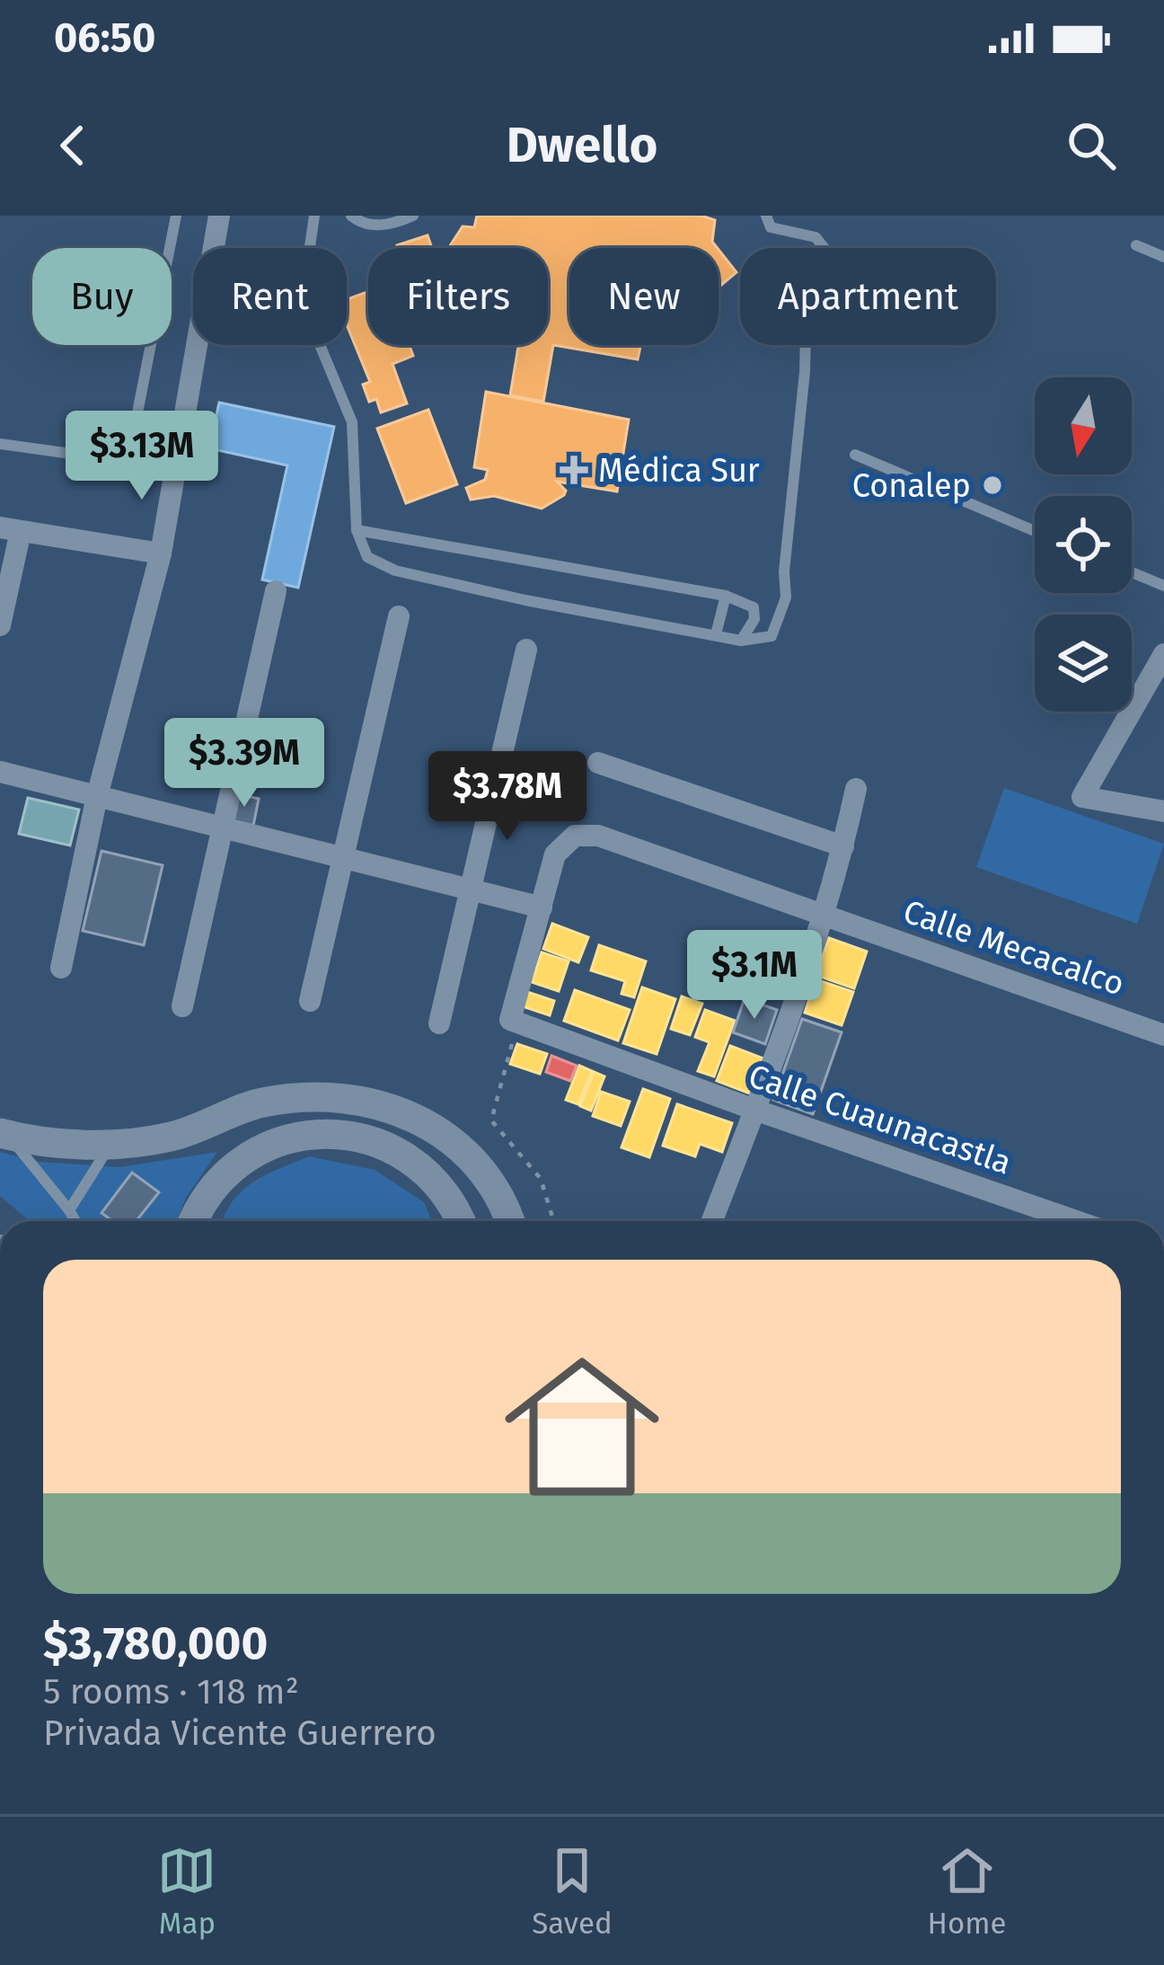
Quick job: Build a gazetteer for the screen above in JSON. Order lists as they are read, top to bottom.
{
  "streets": {
    "street": ["Calle Mecacalco", "Calle Cuaunacastla"]
  },
  "places": {
    "health": ["Médica Sur"],
    "other": ["Conalep"]
  },
  "north": "bottom",
  "page": {
    "status": "06:50",
    "header": "Dwello",
    "chip": [
      "Buy",
      "Rent",
      "Filters",
      "New",
      "Apartment"
    ],
    "price": [
      "$3.13M",
      "$3.39M",
      "$3.78M",
      "$3.1M"
    ],
    "list": [
      {
        "name": "$3,780,000",
        "note": "5 rooms · 118 m² · Privada Vicente Guerrero"
      }
    ],
    "tabs": ["Map", "Saved", "Home"]
  }
}
